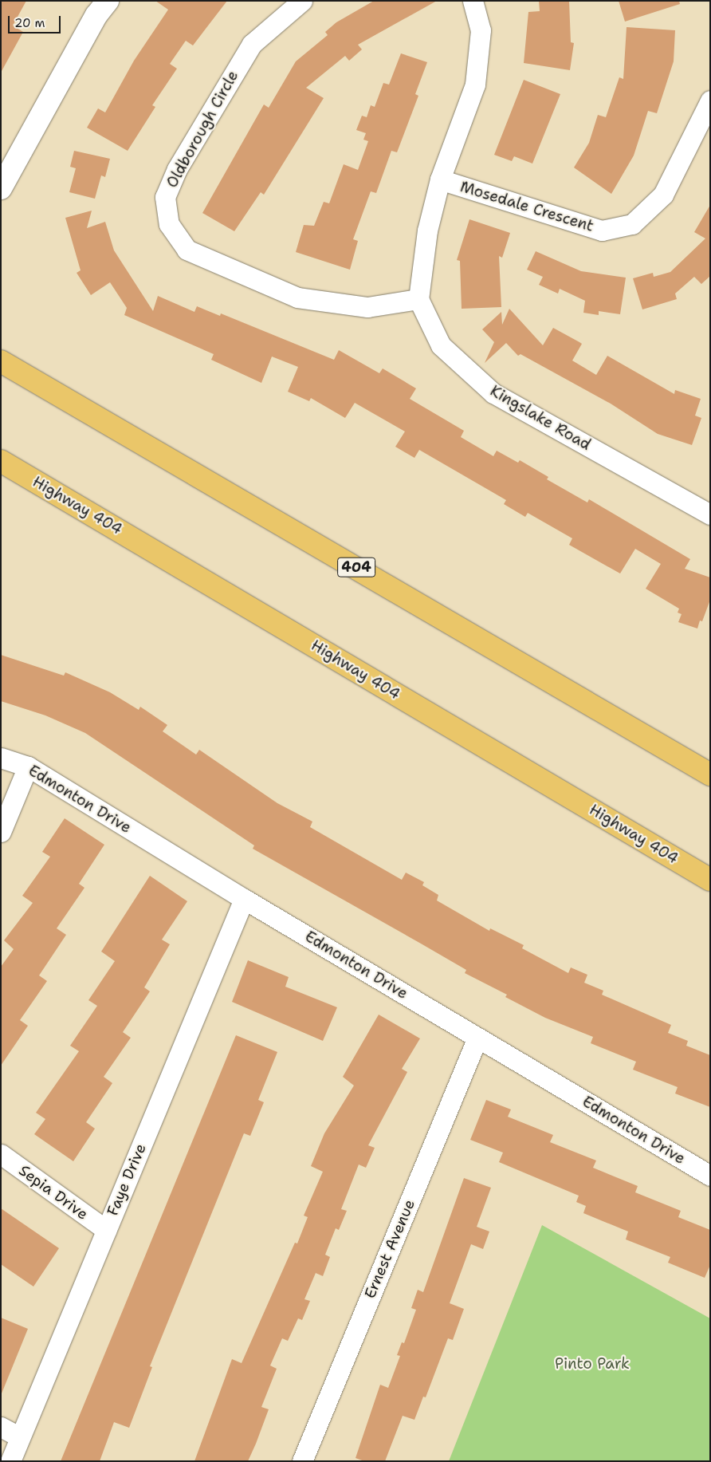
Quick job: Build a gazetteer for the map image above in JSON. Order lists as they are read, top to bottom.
{
  "streets": {
    "highway": ["Highway 404", "404"],
    "street": [
      "Oldborough Circle",
      "Mosedale Crescent",
      "Kingslake Road",
      "Edmonton Drive",
      "Faye Drive",
      "Sepia Drive",
      "Ernest Avenue"
    ]
  },
  "crossings": [
    ["Oldborough Circle", "Kingslake Road"],
    ["Edmonton Drive", "Faye Drive"],
    ["Edmonton Drive", "Ernest Avenue"],
    ["Faye Drive", "Sepia Drive"]
  ],
  "parks": ["Pinto Park"],
  "scale_bar": "20 m"
}
